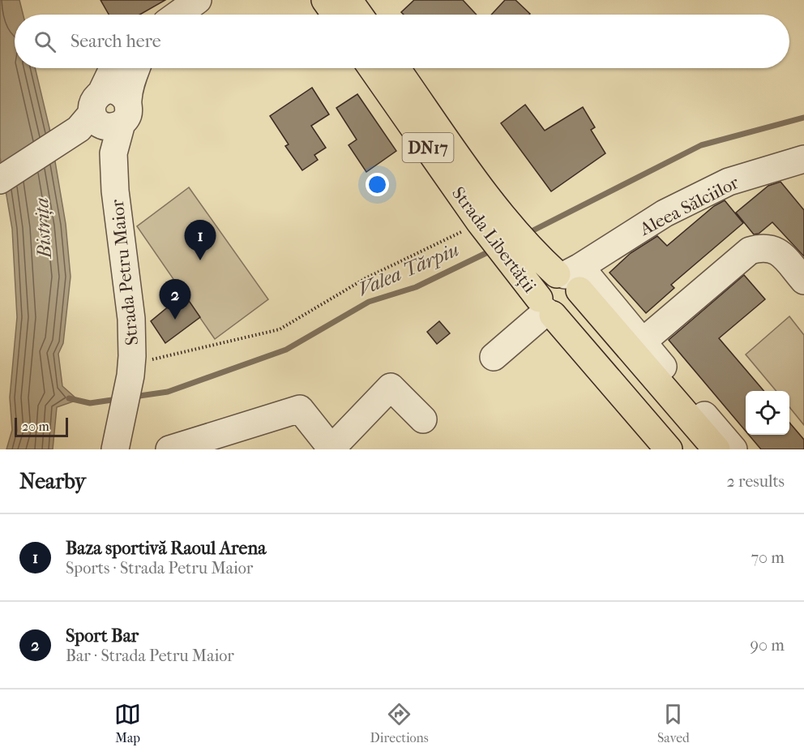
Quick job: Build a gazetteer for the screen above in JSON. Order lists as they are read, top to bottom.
{
  "streets": {
    "main road": ["DN17", "Strada Libertății"],
    "street": ["Aleea Sălciilor", "Strada Petru Maior"]
  },
  "crossings": [
    ["DN17", "Aleea Sălciilor"],
    ["DN17", "Strada Libertății"],
    ["Aleea Sălciilor", "Strada Libertății"]
  ],
  "water": ["Bistrița", "Valea Tărpiu"],
  "scale_bar": "20 m",
  "page": {
    "search": "Search here",
    "pins": ["1", "2"],
    "scale": "20 m",
    "heading": ["Nearby", "2 results"],
    "list": [
      {
        "mark": "1",
        "name": "Baza sportivă Raoul Arena",
        "note": "Sports · Strada Petru Maior",
        "value": "70 m"
      },
      {
        "mark": "2",
        "name": "Sport Bar",
        "note": "Bar · Strada Petru Maior",
        "value": "90 m"
      }
    ],
    "nav": ["Map", "Directions", "Saved"]
  }
}
